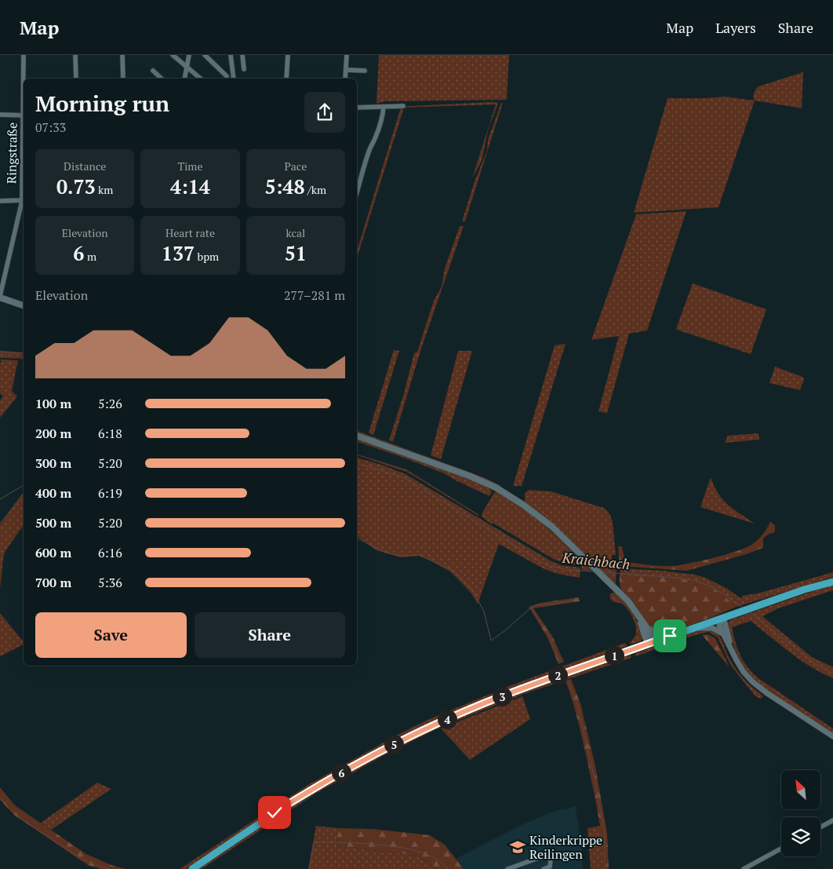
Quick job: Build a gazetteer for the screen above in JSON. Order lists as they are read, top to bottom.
{
  "streets": {
    "street": ["Ringstraße"]
  },
  "water": ["Kraichbach"],
  "places": {
    "school or university": ["Kinderkrippe Reilingen"]
  },
  "north": "top left",
  "page": {
    "header": "Map",
    "nav": ["Map", "Layers", "Share"],
    "heading": ["Morning run", "07:33"],
    "stats": [
      ["Distance", "0.73 km"],
      ["Time", "4:14"],
      ["Pace", "5:48 /km"],
      ["Elevation", "6 m"],
      ["Heart rate", "137 bpm"],
      ["kcal", "51"]
    ],
    "chart": ["Elevation", "277–281 m"],
    "list": [
      {
        "name": "100 m",
        "note": "5:26"
      },
      {
        "name": "200 m",
        "note": "6:18"
      },
      {
        "name": "300 m",
        "note": "5:20"
      },
      {
        "name": "400 m",
        "note": "6:19"
      },
      {
        "name": "500 m",
        "note": "5:20"
      },
      {
        "name": "600 m",
        "note": "6:16"
      },
      {
        "name": "700 m",
        "note": "5:36"
      }
    ],
    "buttons": ["Save", "Share"],
    "pins": [
      "1",
      "2",
      "3",
      "4",
      "5",
      "6"
    ]
  }
}
